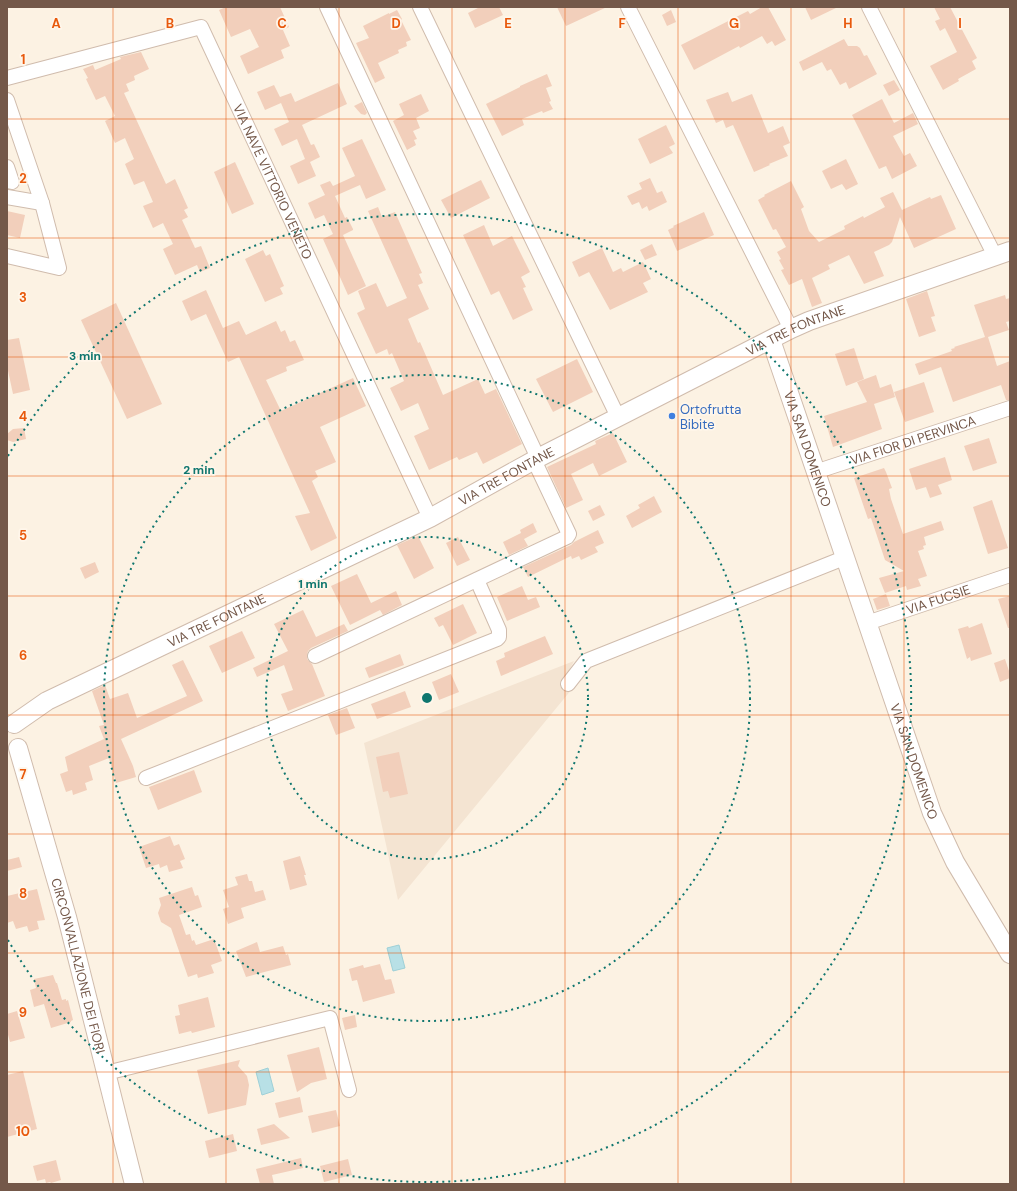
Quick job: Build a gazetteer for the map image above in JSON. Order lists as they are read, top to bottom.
{
  "streets": {
    "street": [
      "VIA NAVE VITTORIO VENETO",
      "VIA TRE FONTANE",
      "VIA FIOR DI PERVINCA",
      "VIA SAN DOMENICO",
      "VIA FUCSIE",
      "CIRCONVALLAZIONE DEI FIORI"
    ]
  },
  "crossings": [
    ["VIA NAVE VITTORIO VENETO", "VIA TRE FONTANE"],
    ["VIA TRE FONTANE", "VIA SAN DOMENICO"],
    ["VIA FIOR DI PERVINCA", "VIA SAN DOMENICO"],
    ["VIA SAN DOMENICO", "VIA FUCSIE"]
  ],
  "places": ["Ortofrutta Bibite"],
  "grid": {
    "columns": [
      "A",
      "B",
      "C",
      "D",
      "E",
      "F",
      "G",
      "H",
      "I"
    ],
    "rows": [
      "1",
      "2",
      "3",
      "4",
      "5",
      "6",
      "7",
      "8",
      "9",
      "10"
    ]
  },
  "rings": ["3 min", "2 min", "1 min"]
}
